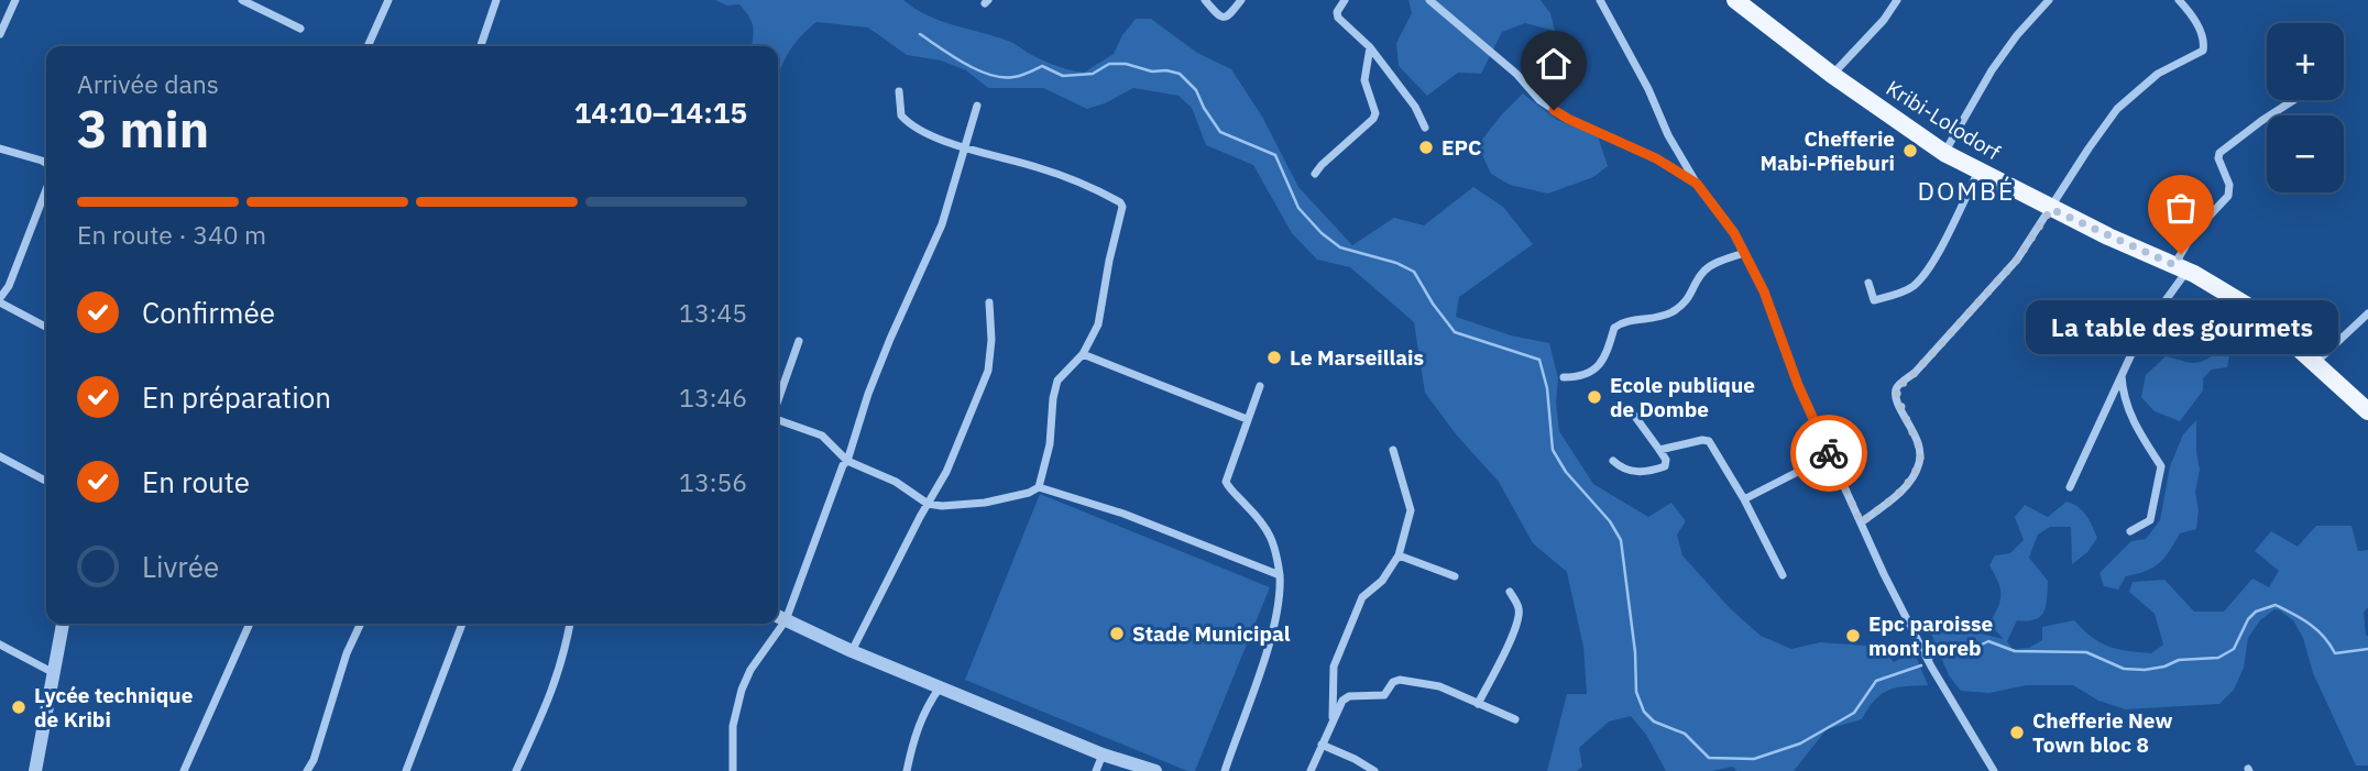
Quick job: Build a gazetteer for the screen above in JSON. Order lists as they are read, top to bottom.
{
  "streets": {
    "main road": ["Kribi-Lolodorf"]
  },
  "districts": ["DOMBÉ"],
  "places": [
    "EPC",
    "Chefferie Mabi-Pfieburi",
    "La table des gourmets",
    "Le Marseillais",
    "Ecole publique de Dombe",
    "Stade Municipal",
    "Epc paroisse mont horeb",
    "Lycée technique de Kribi",
    "Chefferie New Town bloc 8"
  ],
  "page": {
    "map_buttons": ["+", "−"],
    "heading": ["3 min", "Arrivée dans", "14:10–14:15"],
    "bar": "En route · 340 m",
    "list": [
      ["Confirmée", "13:45"],
      ["En préparation", "13:46"],
      ["En route", "13:56"],
      "Livrée"
    ],
    "bubble": "La table des gourmets"
  }
}
